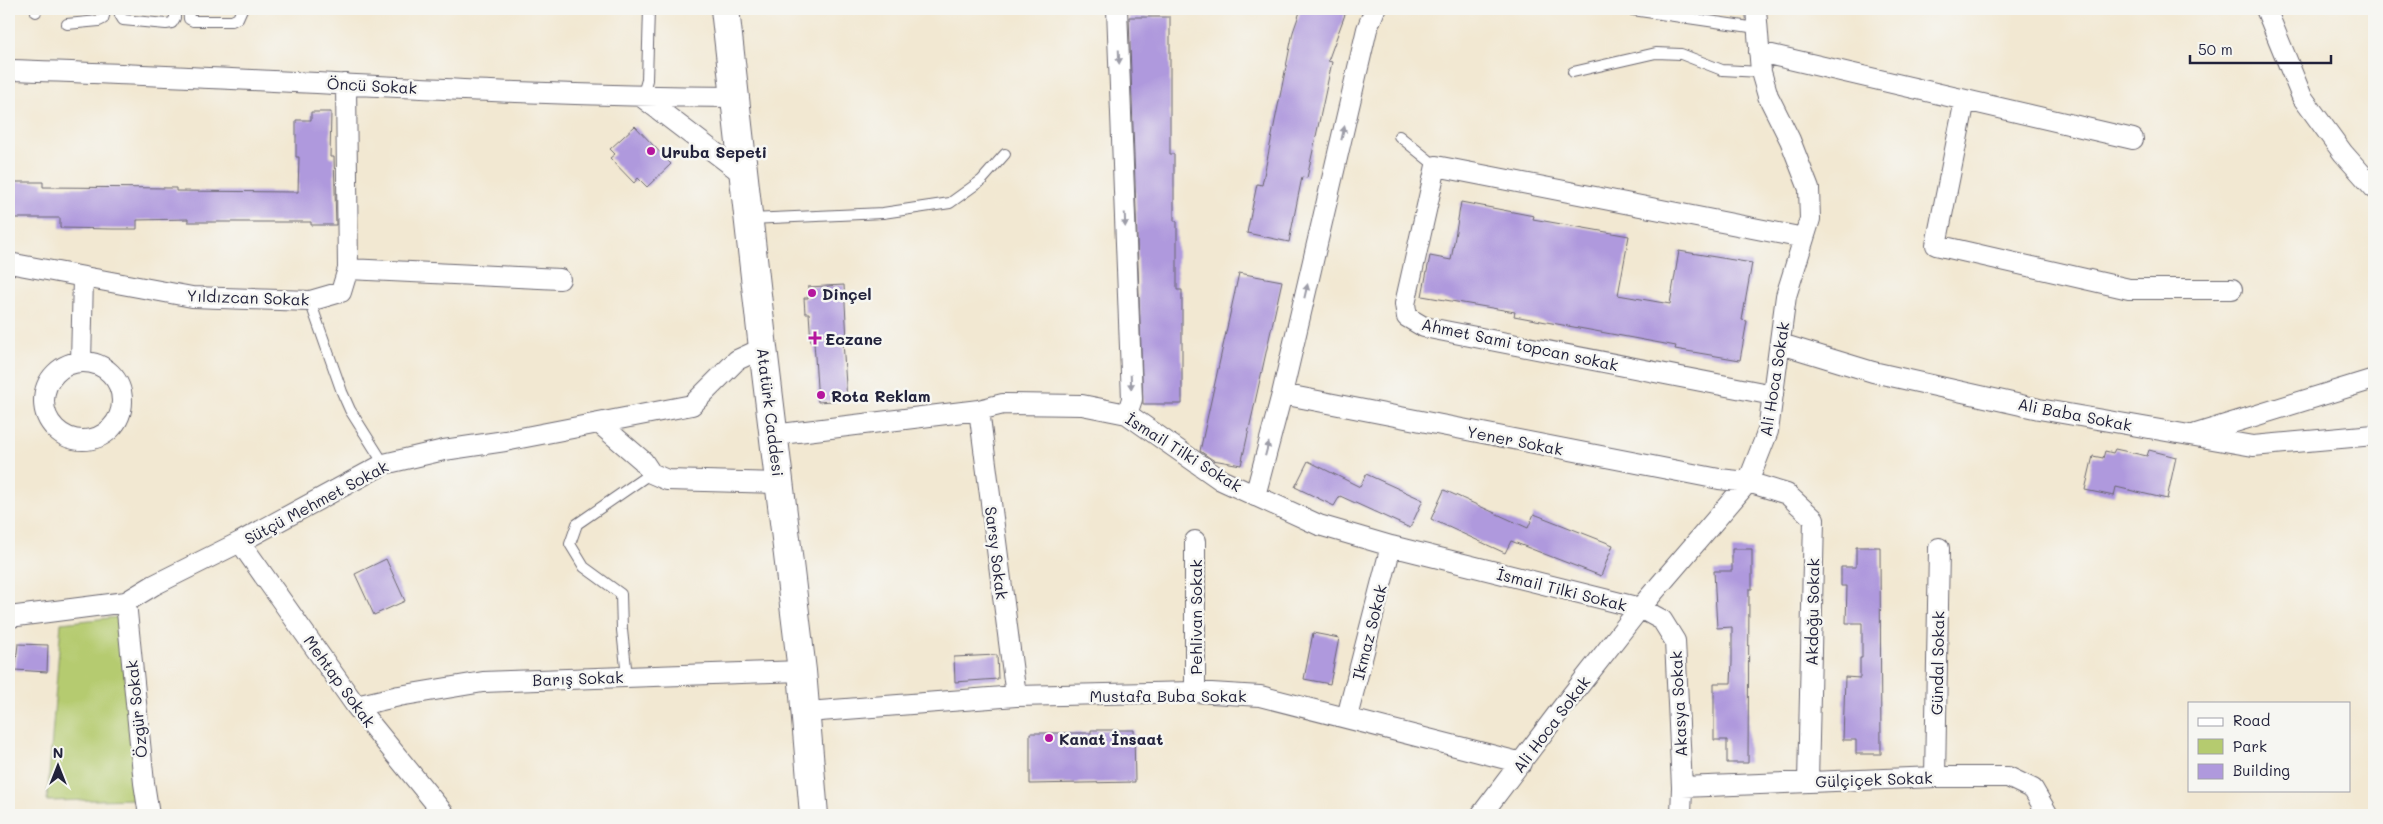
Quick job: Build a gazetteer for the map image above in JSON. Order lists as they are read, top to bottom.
{
  "streets": {
    "street": [
      "Öncü Sokak",
      "Yıldızcan Sokak",
      "Ahmet Sami topcan sokak",
      "Ali Hoca Sokak",
      "Atatürk Caddesi",
      "Ali Baba Sokak",
      "Yener Sokak",
      "İsmail Tilki Sokak",
      "Sütçü Mehmet Sokak",
      "Sarsy Sokak",
      "Akdoğu Sokak",
      "Pehlivan Sokak",
      "Ikmaz Sokak",
      "Gündal Sokak",
      "Barış Sokak",
      "Mehtap Sokak",
      "Mustafa Buba Sokak",
      "Akasya Sokak",
      "Özgür Sokak",
      "Gülçiçek Sokak"
    ]
  },
  "crossings": [
    ["Öncü Sokak", "Yıldızcan Sokak"],
    ["Öncü Sokak", "Atatürk Caddesi"],
    ["Ahmet Sami topcan sokak", "Ali Hoca Sokak"],
    ["Ali Hoca Sokak", "Ali Baba Sokak"],
    ["Ali Hoca Sokak", "Yener Sokak"],
    ["Ali Hoca Sokak", "İsmail Tilki Sokak"],
    ["Ali Hoca Sokak", "Akdoğu Sokak"],
    ["Ali Hoca Sokak", "Mustafa Buba Sokak"],
    ["Ali Hoca Sokak", "Akasya Sokak"],
    ["Atatürk Caddesi", "İsmail Tilki Sokak"],
    ["Atatürk Caddesi", "Sütçü Mehmet Sokak"],
    ["Atatürk Caddesi", "Barış Sokak"],
    ["Atatürk Caddesi", "Mustafa Buba Sokak"],
    ["Yener Sokak", "Akdoğu Sokak"],
    ["İsmail Tilki Sokak", "Sarsy Sokak"],
    ["İsmail Tilki Sokak", "Ikmaz Sokak"],
    ["İsmail Tilki Sokak", "Akasya Sokak"],
    ["Sütçü Mehmet Sokak", "Mehtap Sokak"],
    ["Sütçü Mehmet Sokak", "Özgür Sokak"],
    ["Sarsy Sokak", "Mustafa Buba Sokak"],
    ["Akdoğu Sokak", "Gülçiçek Sokak"],
    ["Pehlivan Sokak", "Mustafa Buba Sokak"],
    ["Ikmaz Sokak", "Mustafa Buba Sokak"],
    ["Gündal Sokak", "Gülçiçek Sokak"],
    ["Barış Sokak", "Mehtap Sokak"],
    ["Akasya Sokak", "Gülçiçek Sokak"]
  ],
  "places": {
    "other": [
      "Uruba Sepeti",
      "Dinçel",
      "Rota Reklam",
      "Kanat İnsaat"
    ],
    "health": ["Eczane"]
  },
  "legend": ["Road", "Park", "Building"],
  "scale_bar": "50 m",
  "north": "top"
}
